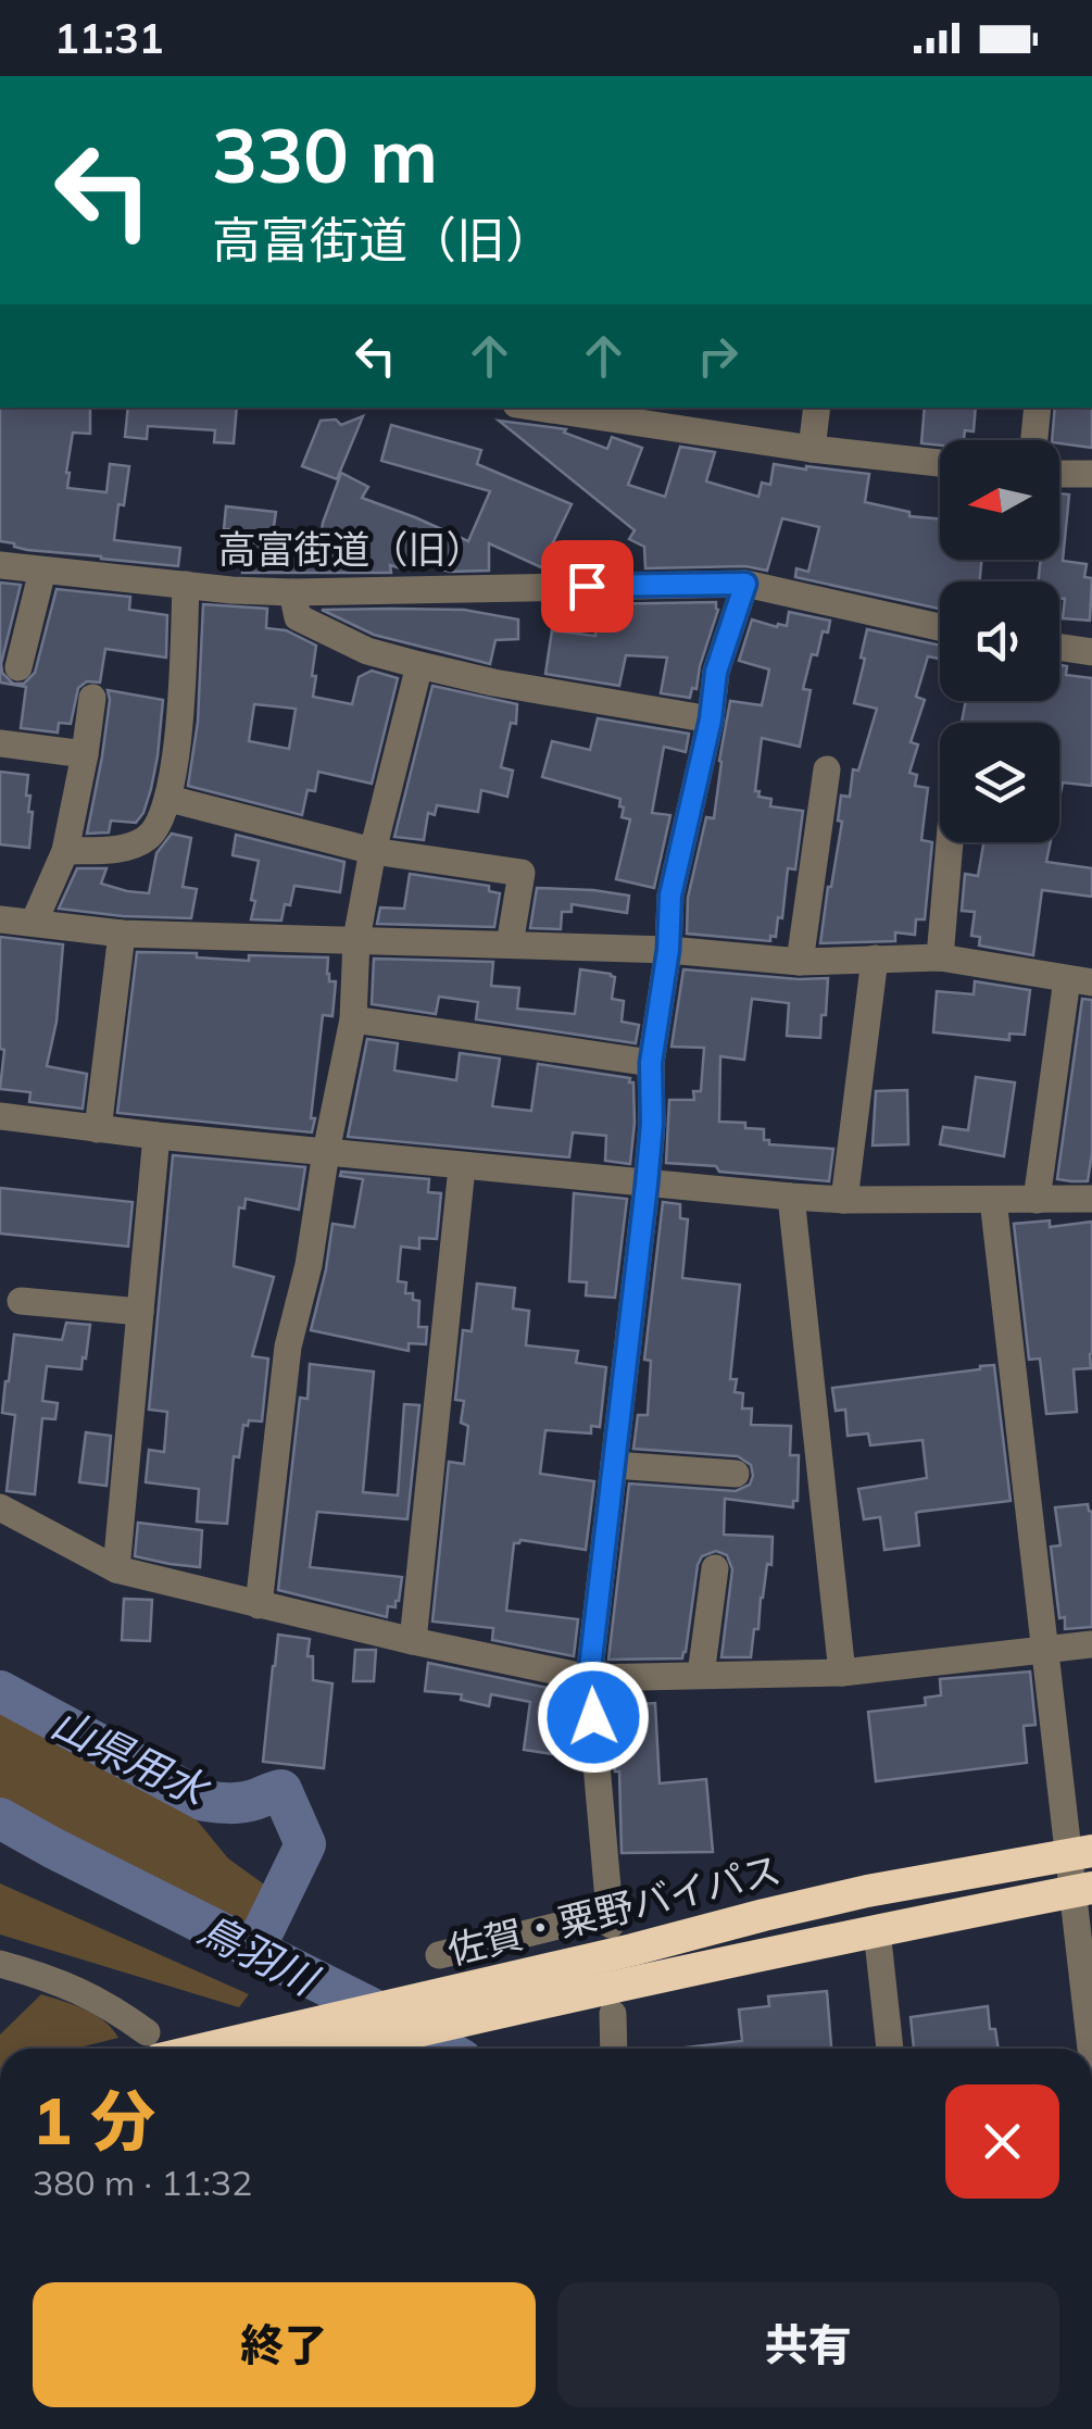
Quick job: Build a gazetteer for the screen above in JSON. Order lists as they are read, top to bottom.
{
  "streets": {
    "highway": ["佐賀・粟野バイパス"],
    "street": ["高富街道（旧）"]
  },
  "water": ["山県用水", "鳥羽川"],
  "north": "left",
  "page": {
    "status": "11:31",
    "turn": ["330 m", "高富街道（旧）"],
    "heading": ["1 分", "380 m · 11:32"],
    "buttons": ["終了", "共有"]
  }
}
